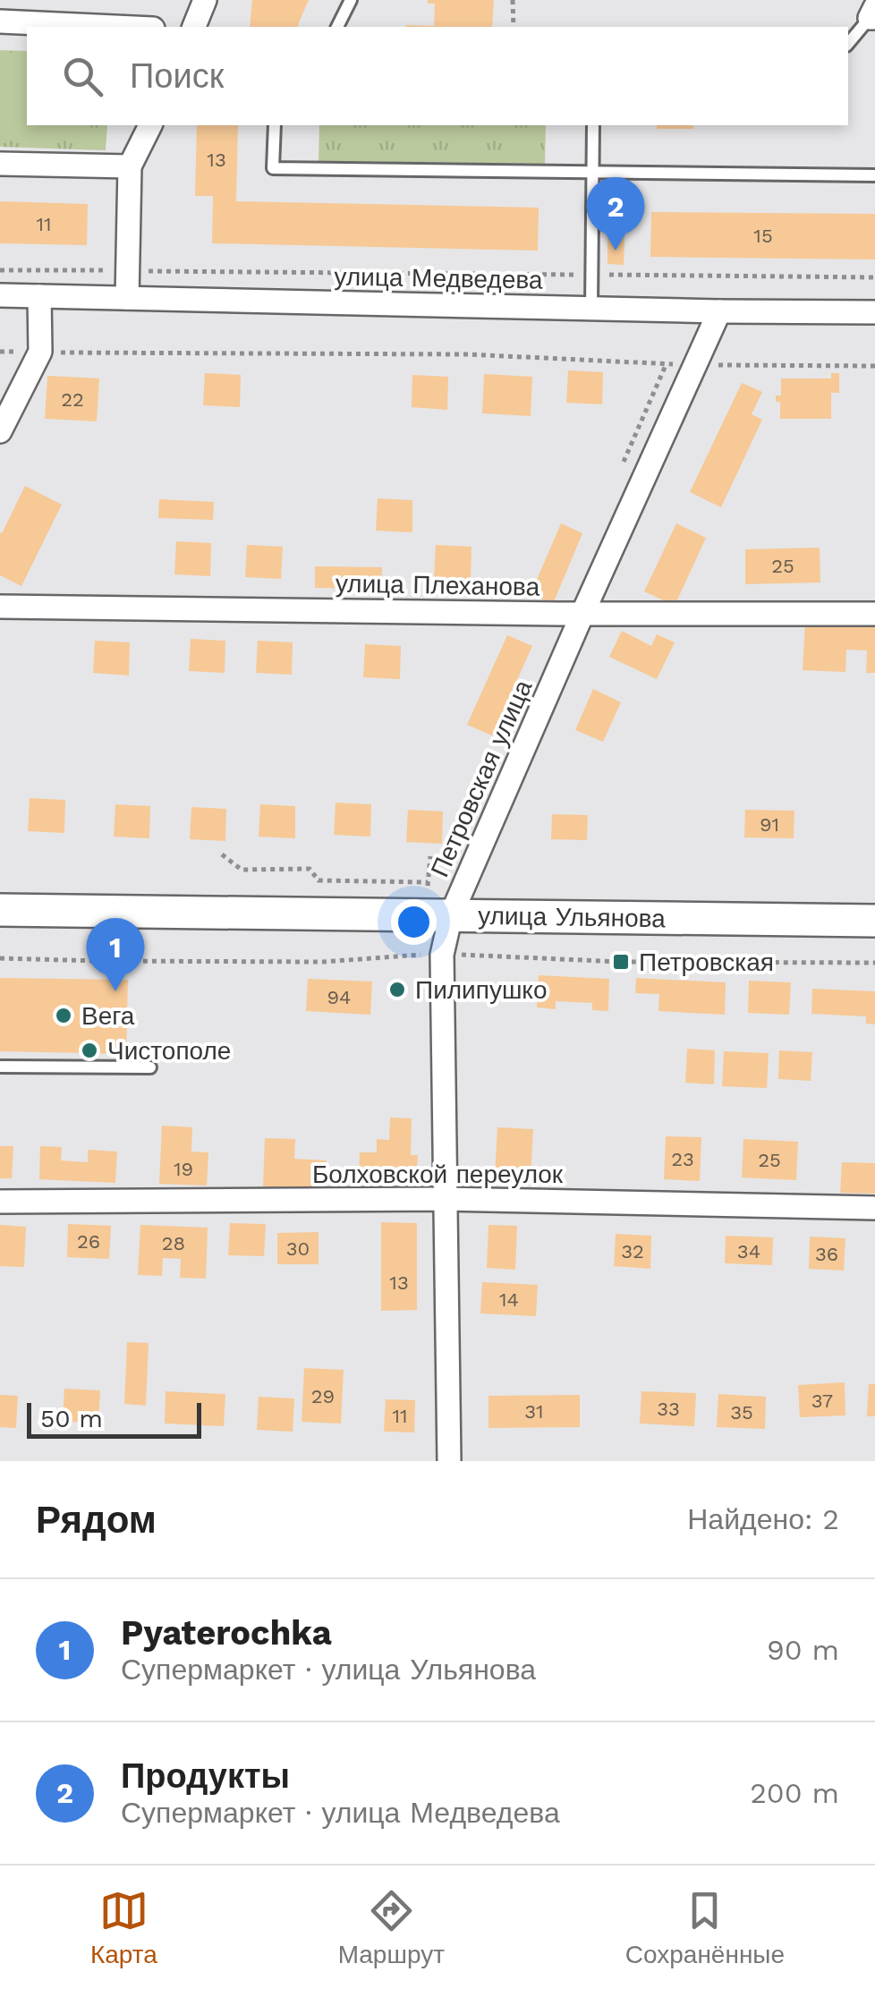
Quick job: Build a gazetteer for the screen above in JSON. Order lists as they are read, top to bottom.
{
  "streets": {
    "main road": ["улица Ульянова"],
    "street": [
      "улица Медведева",
      "улица Плеханова",
      "Петровская улица",
      "Болховской переулок"
    ]
  },
  "crossings": [
    ["улица Медведева", "Петровская улица"],
    ["улица Плеханова", "Петровская улица"],
    ["Петровская улица", "улица Ульянова"],
    ["Петровская улица", "Болховской переулок"]
  ],
  "places": {
    "transit": ["Петровская"],
    "other": ["Пилипушко", "Вега", "Чистополе"]
  },
  "house_numbers": [
    "13",
    "11",
    "15",
    "22",
    "25",
    "91",
    "94",
    "23",
    "25",
    "19",
    "26",
    "28",
    "30",
    "32",
    "34",
    "36",
    "13",
    "14",
    "29",
    "37",
    "33",
    "31",
    "35",
    "11"
  ],
  "scale_bar": "50 m",
  "page": {
    "search": "Поиск",
    "pins": ["2", "1"],
    "scale": "50 m",
    "heading": ["Рядом", "Найдено: 2"],
    "list": [
      {
        "mark": "1",
        "name": "Pyaterochka",
        "note": "Супермаркет · улица Ульянова",
        "value": "90 m"
      },
      {
        "mark": "2",
        "name": "Продукты",
        "note": "Супермаркет · улица Медведева",
        "value": "200 m"
      }
    ],
    "nav": ["Карта", "Маршрут", "Сохранённые"]
  }
}
